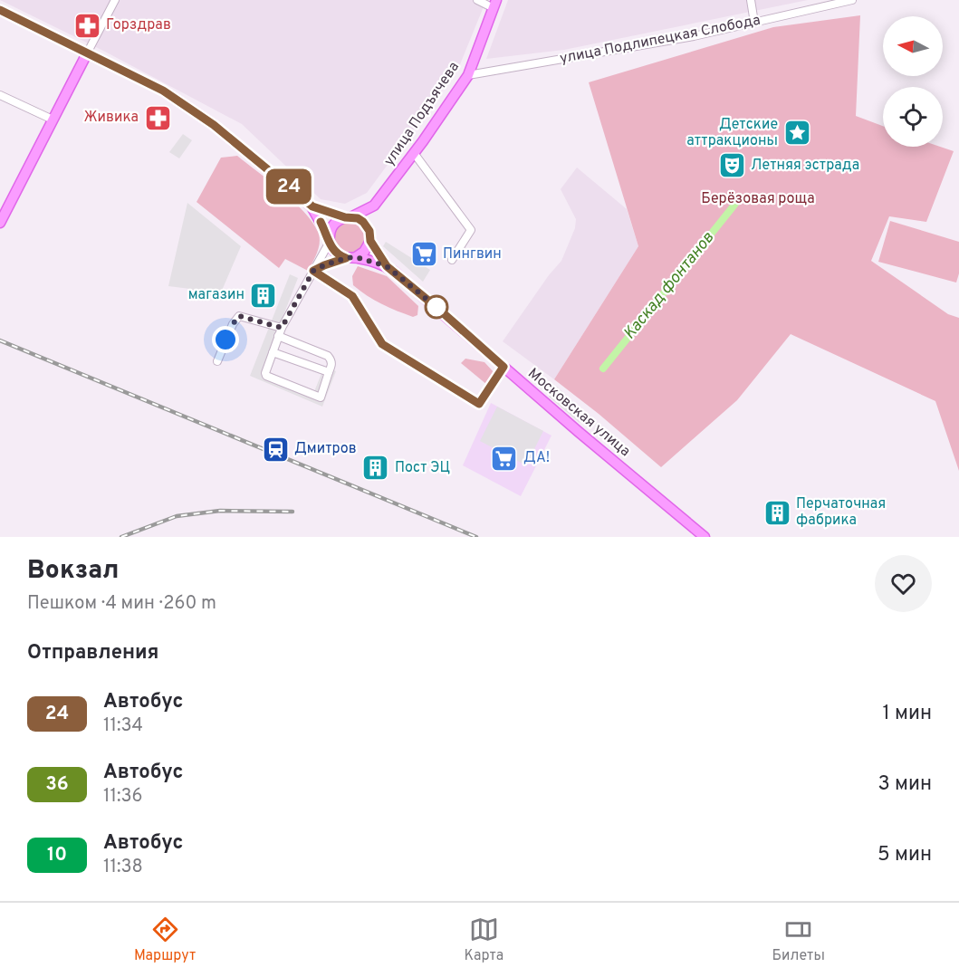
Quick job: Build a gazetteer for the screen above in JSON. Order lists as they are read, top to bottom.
{
  "streets": {
    "main road": ["улица Подъячева", "Московская улица"],
    "street": ["улица Подлипецкая Слобода"]
  },
  "crossings": [
    ["улица Подлипецкая Слобода", "улица Подъячева"],
    ["улица Подъячева", "Московская улица"]
  ],
  "water": ["Каскад фонтанов"],
  "parks": ["Берёзовая роща"],
  "places": {
    "pharmacy": ["Горздрав", "Живика"],
    "place": ["Детские аттракционы"],
    "theatre": ["Летняя эстрада"],
    "supermarket": ["Пингвин", "ДА!"],
    "building": ["магазин", "Пост ЭЦ", "Перчаточная фабрика"],
    "station": ["Дмитров"]
  },
  "lines": ["bus line 24"],
  "north": "left",
  "page": {
    "on_map": "24",
    "heading": [
      ["Вокзал", "Пешком · 4 мин · 260 m"],
      "Отправления"
    ],
    "list": [
      {
        "mark": "24",
        "name": "Автобус",
        "note": "11:34",
        "value": "1 мин"
      },
      {
        "mark": "36",
        "name": "Автобус",
        "note": "11:36",
        "value": "3 мин"
      },
      {
        "mark": "10",
        "name": "Автобус",
        "note": "11:38",
        "value": "5 мин"
      }
    ],
    "tabs": ["Маршрут", "Карта", "Билеты"]
  }
}
